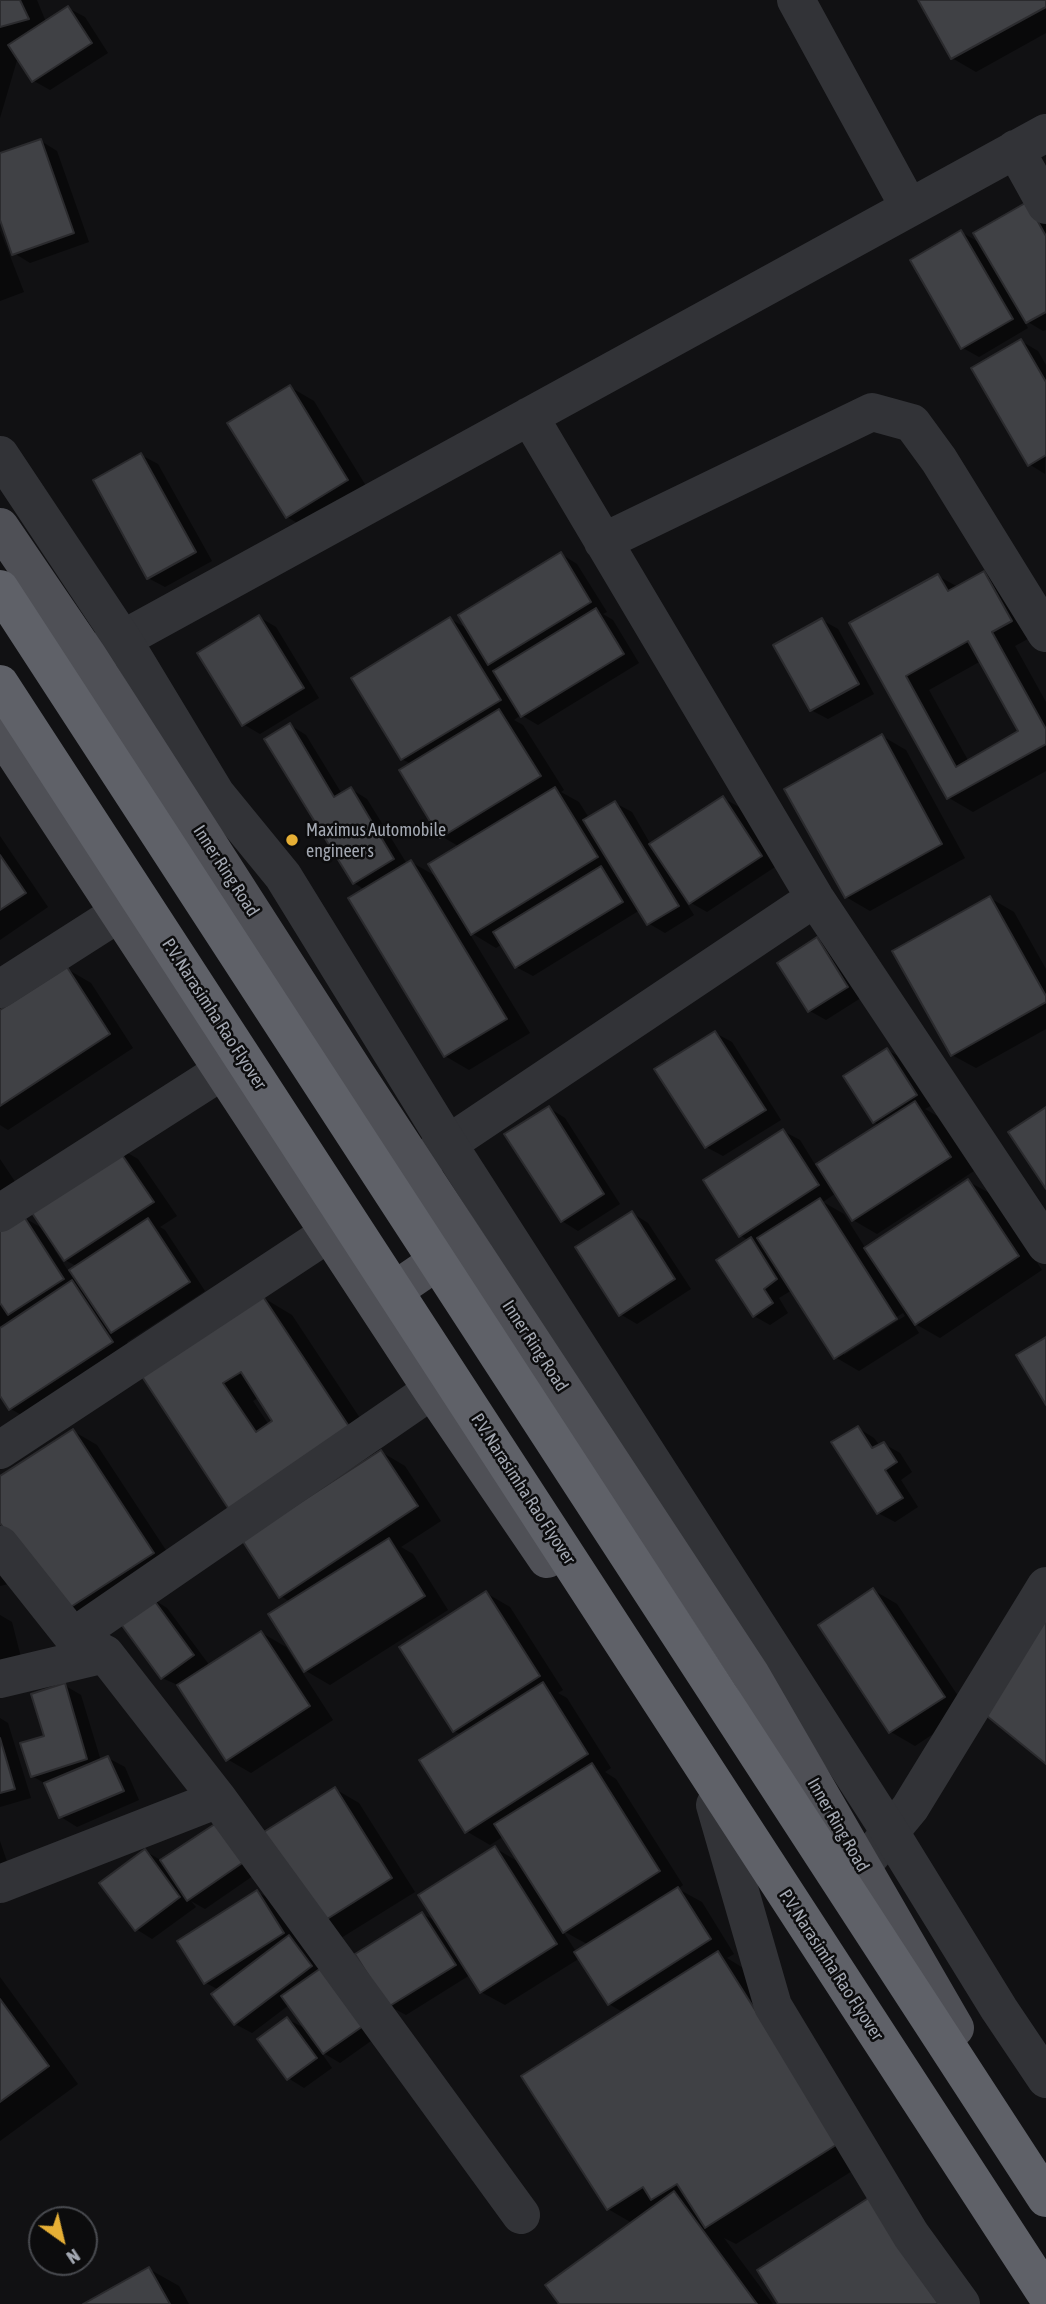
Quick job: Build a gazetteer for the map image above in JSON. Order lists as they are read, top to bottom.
{
  "streets": {
    "highway": ["P.V. Narasimha Rao Flyover"],
    "main road": ["Inner Ring Road"]
  },
  "places": ["Maximus Automobile engineer s"],
  "north": "bottom right"
}
